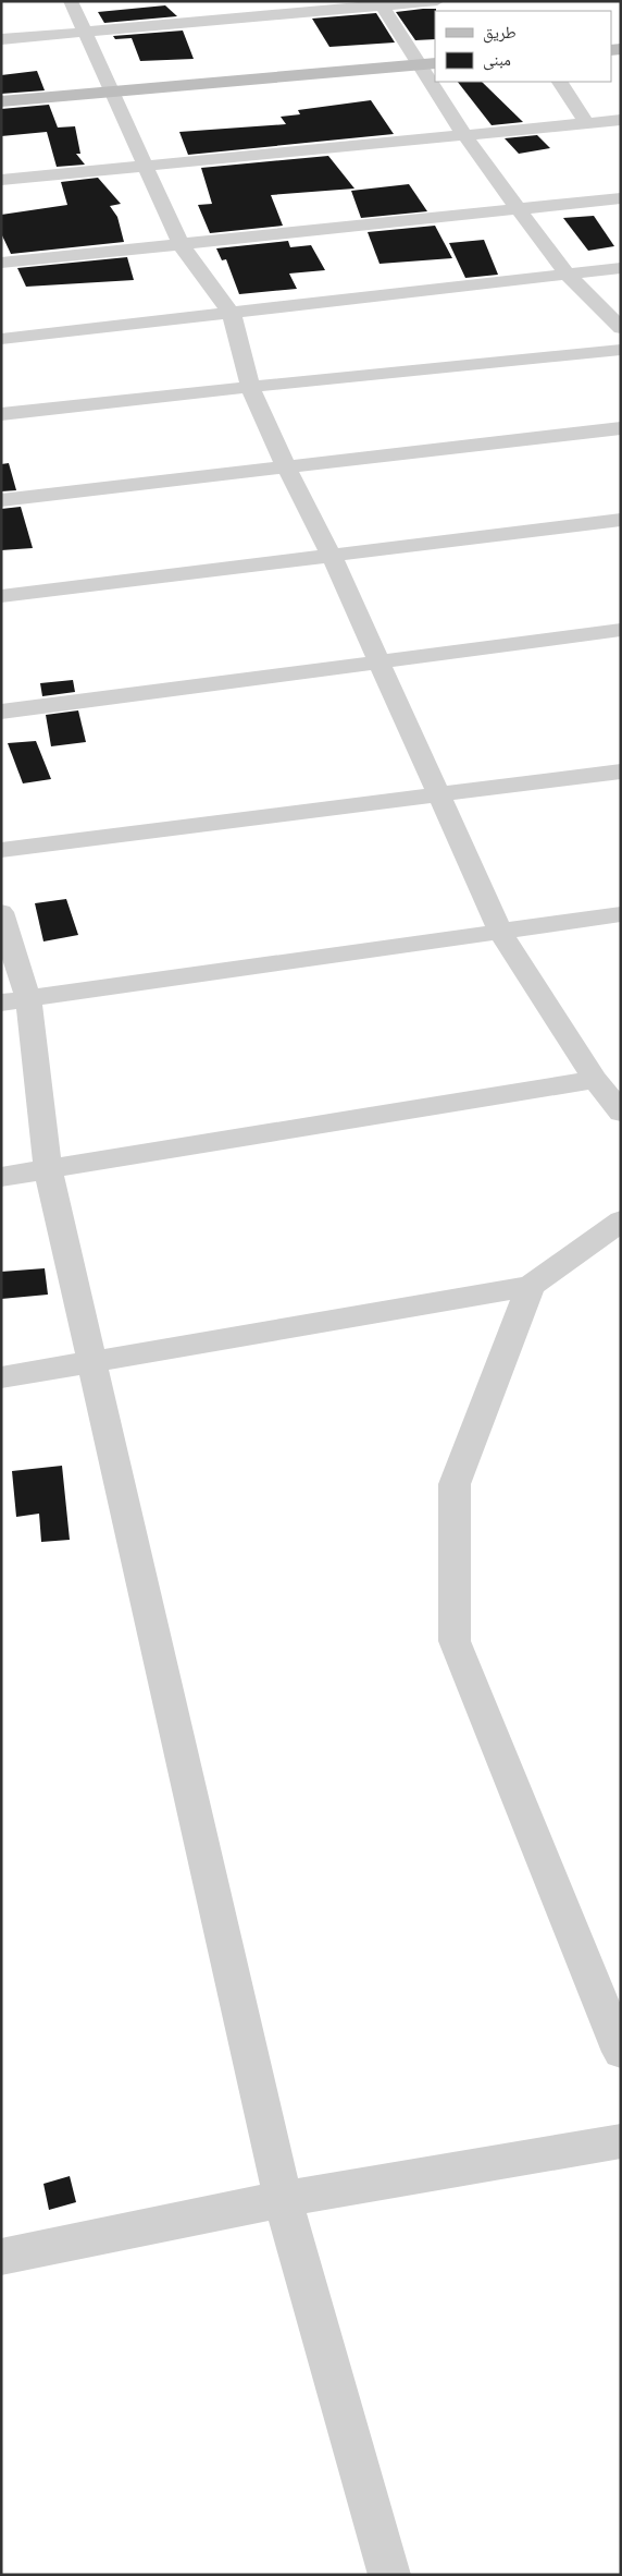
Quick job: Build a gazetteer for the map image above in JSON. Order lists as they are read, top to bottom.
{
  "legend": ["طريق", "مبنى"]
}
